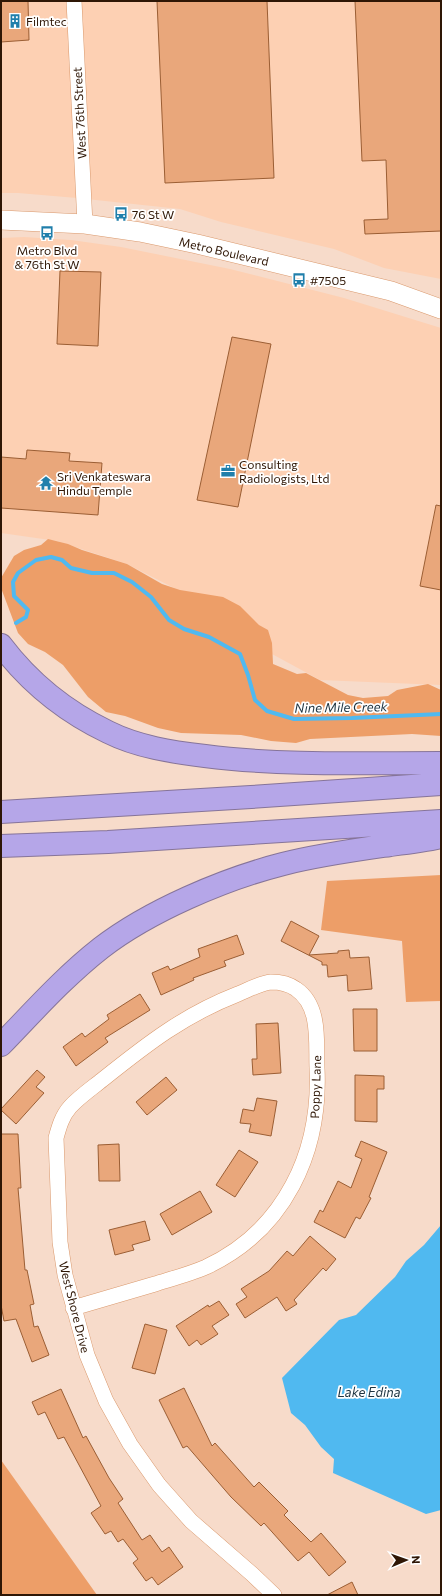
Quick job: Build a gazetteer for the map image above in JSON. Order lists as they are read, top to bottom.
{
  "streets": {
    "street": [
      "West 76th Street",
      "Metro Boulevard",
      "Poppy Lane",
      "West Shore Drive"
    ]
  },
  "crossings": [
    ["West 76th Street", "Metro Boulevard"],
    ["Poppy Lane", "West Shore Drive"]
  ],
  "water": ["Nine Mile Creek", "Lake Edina"],
  "places": {
    "building": ["Filmtec"],
    "bus stop": ["76 St W", "Metro Blvd & 76th St W", "#7505"],
    "office": ["Consulting Radiologists, Ltd"],
    "temple": ["Sri Venkateswara Hindu Temple"]
  },
  "north": "right"
}
